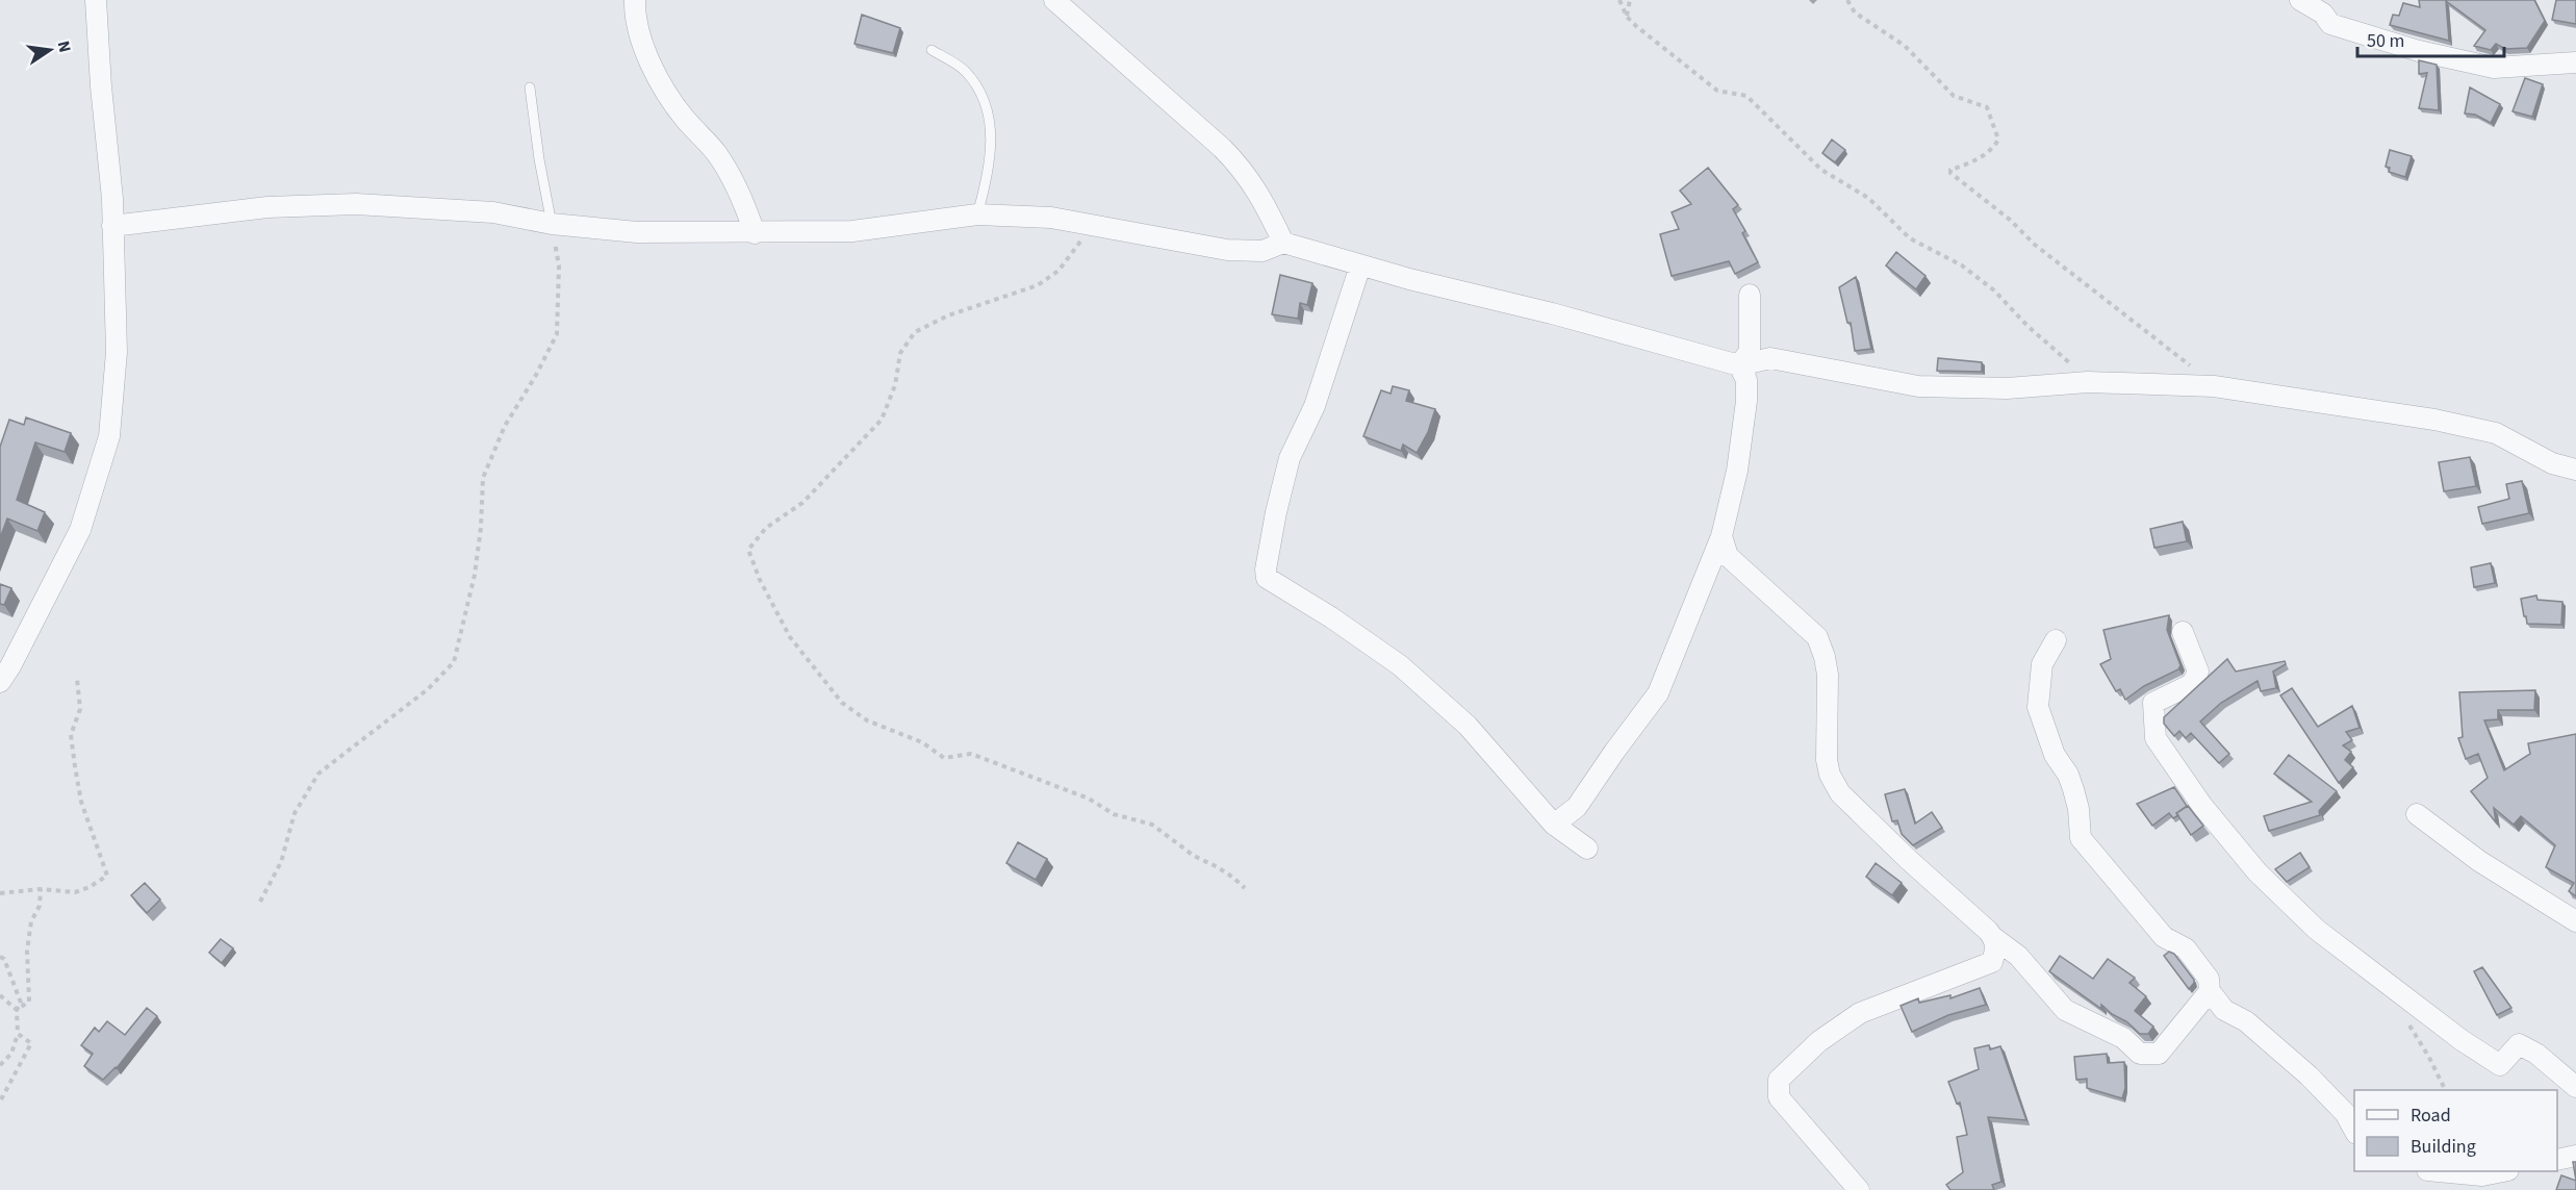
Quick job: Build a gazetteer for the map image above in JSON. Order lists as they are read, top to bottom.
{
  "legend": ["Road", "Building"],
  "scale_bar": "50 m",
  "north": "right"
}
